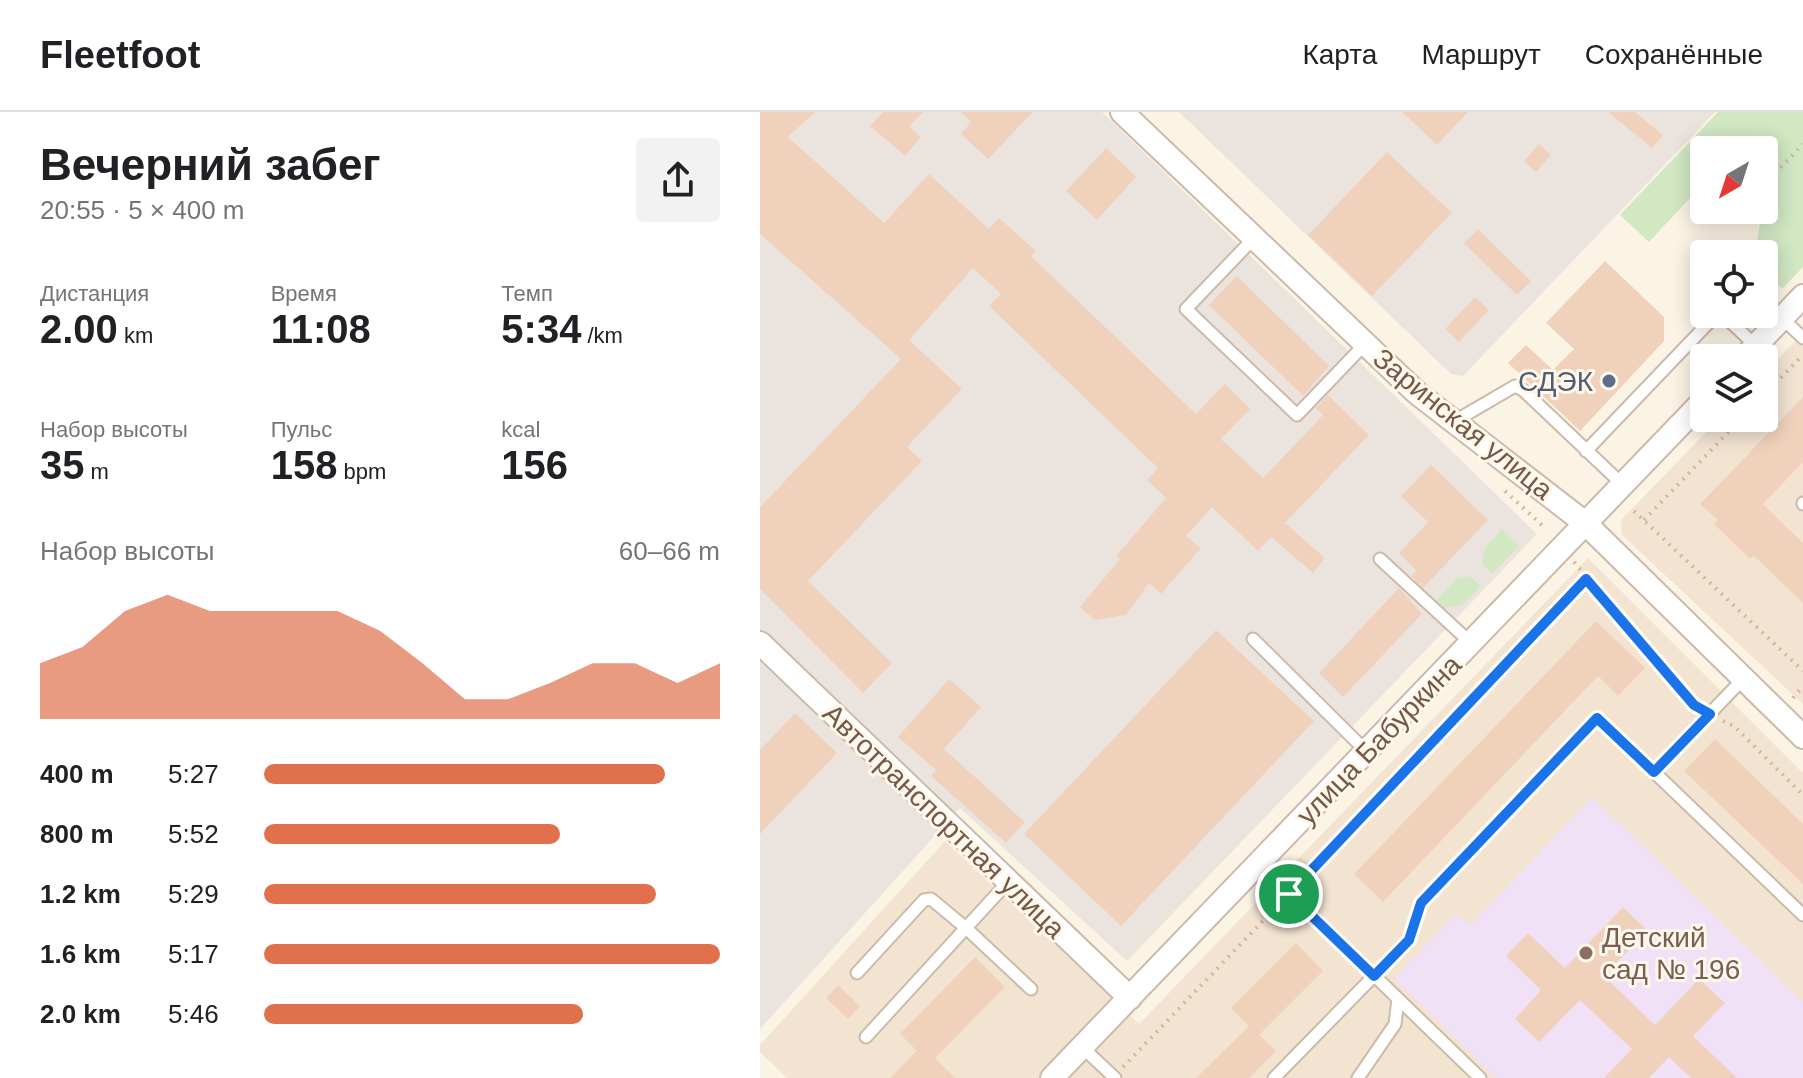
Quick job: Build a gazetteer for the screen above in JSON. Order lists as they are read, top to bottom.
{
  "streets": {
    "street": ["Заринская улица", "улица Бабуркина", "Автотранспортная улица"]
  },
  "crossings": [
    ["Заринская улица", "улица Бабуркина"],
    ["улица Бабуркина", "Автотранспортная улица"]
  ],
  "places": ["СДЭК", "Детский сад № 196"],
  "north": "bottom left",
  "page": {
    "header": "Fleetfoot",
    "nav": ["Карта", "Маршрут", "Сохранённые"],
    "heading": ["Вечерний забег", "20:55 · 5 × 400 m"],
    "stats": [
      ["Дистанция", "2.00 km"],
      ["Время", "11:08"],
      ["Темп", "5:34 /km"],
      ["Набор высоты", "35 m"],
      ["Пульс", "158 bpm"],
      ["kcal", "156"]
    ],
    "chart": ["Набор высоты", "60–66 m"],
    "list": [
      {
        "name": "400 m",
        "note": "5:27"
      },
      {
        "name": "800 m",
        "note": "5:52"
      },
      {
        "name": "1.2 km",
        "note": "5:29"
      },
      {
        "name": "1.6 km",
        "note": "5:17"
      },
      {
        "name": "2.0 km",
        "note": "5:46"
      }
    ]
  }
}
